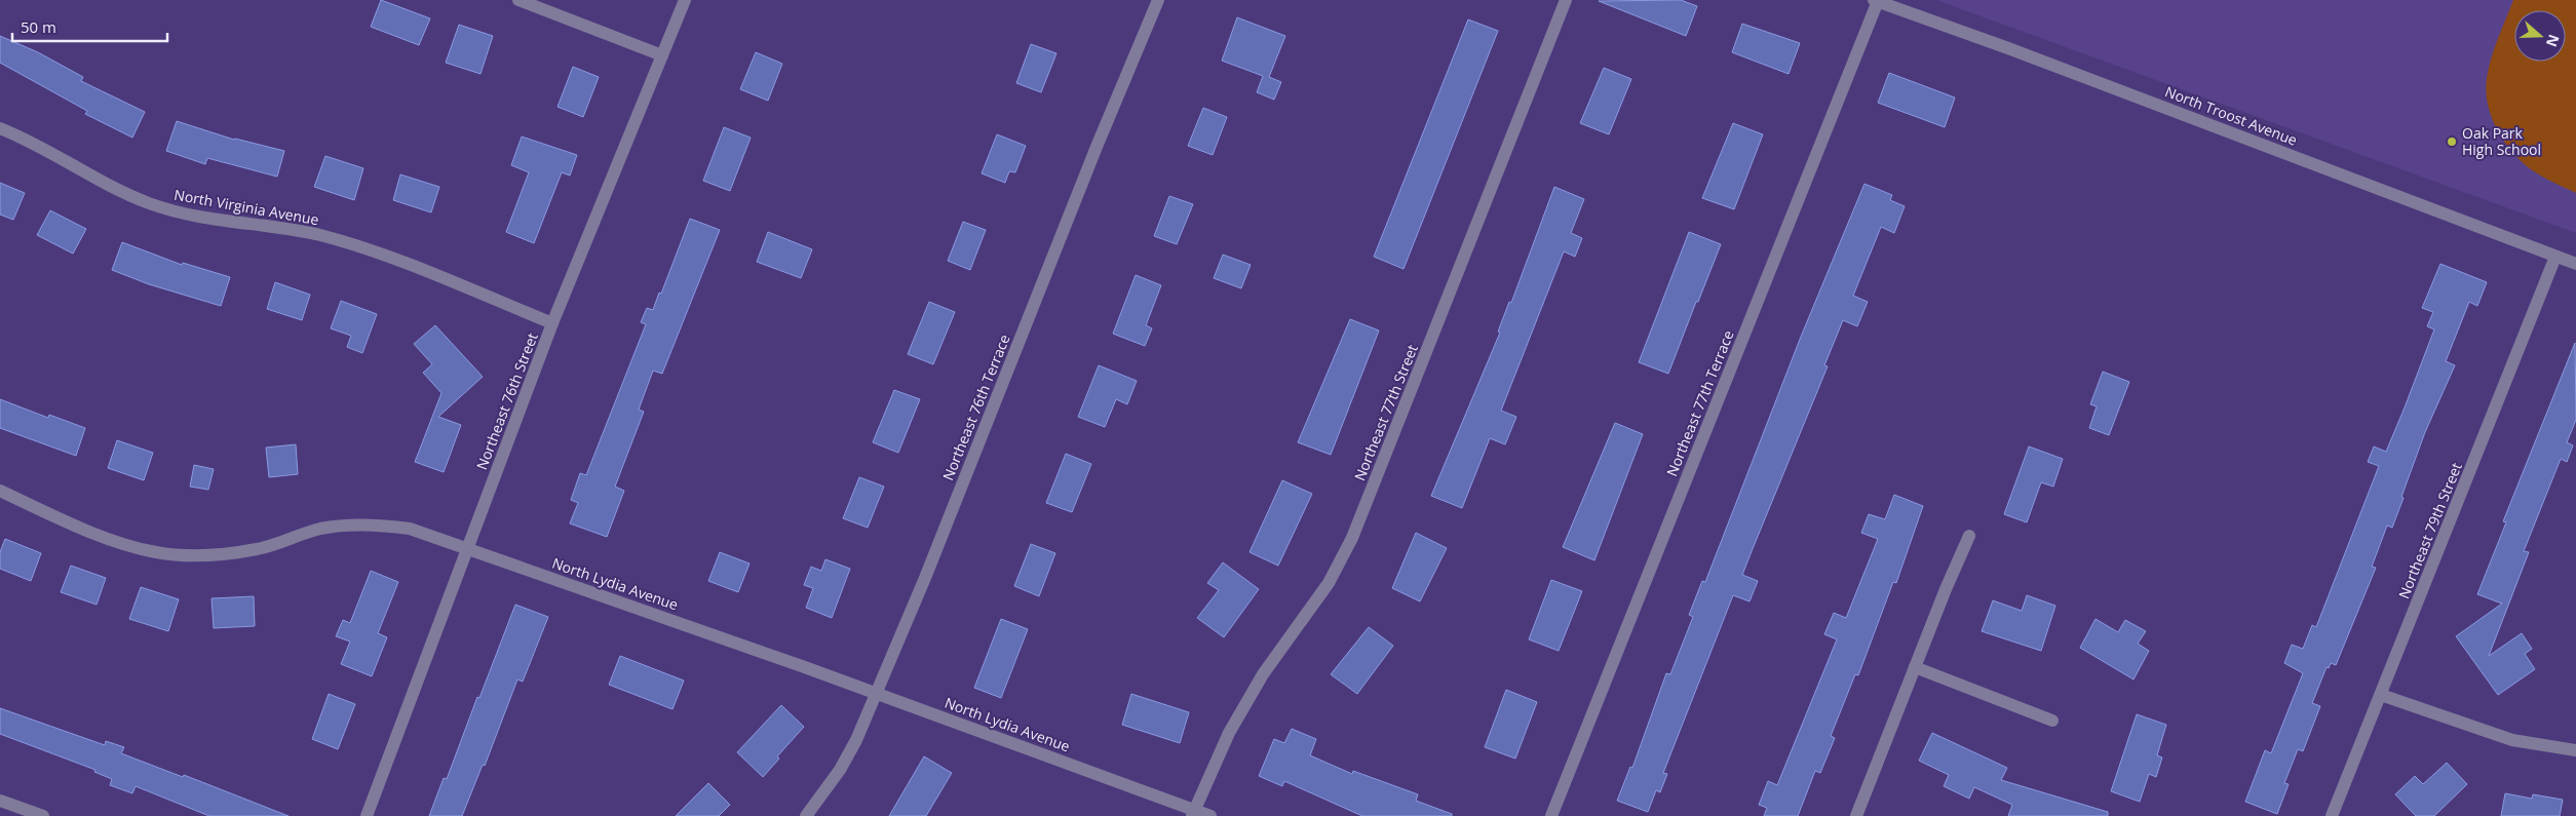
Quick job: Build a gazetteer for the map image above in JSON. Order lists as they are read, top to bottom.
{
  "streets": {
    "street": [
      "North Troost Avenue",
      "North Virginia Avenue",
      "Northeast 76th Street",
      "Northeast 77th Terrace",
      "Northeast 76th Terrace",
      "Northeast 77th Street",
      "Northeast 79th Street",
      "North Lydia Avenue"
    ]
  },
  "crossings": [
    ["North Troost Avenue", "Northeast 77th Terrace"],
    ["North Troost Avenue", "Northeast 79th Street"],
    ["North Virginia Avenue", "Northeast 76th Street"],
    ["Northeast 76th Street", "North Lydia Avenue"],
    ["Northeast 76th Terrace", "North Lydia Avenue"],
    ["Northeast 77th Street", "North Lydia Avenue"]
  ],
  "places": ["Oak Park High School"],
  "scale_bar": "50 m",
  "north": "right"
}
